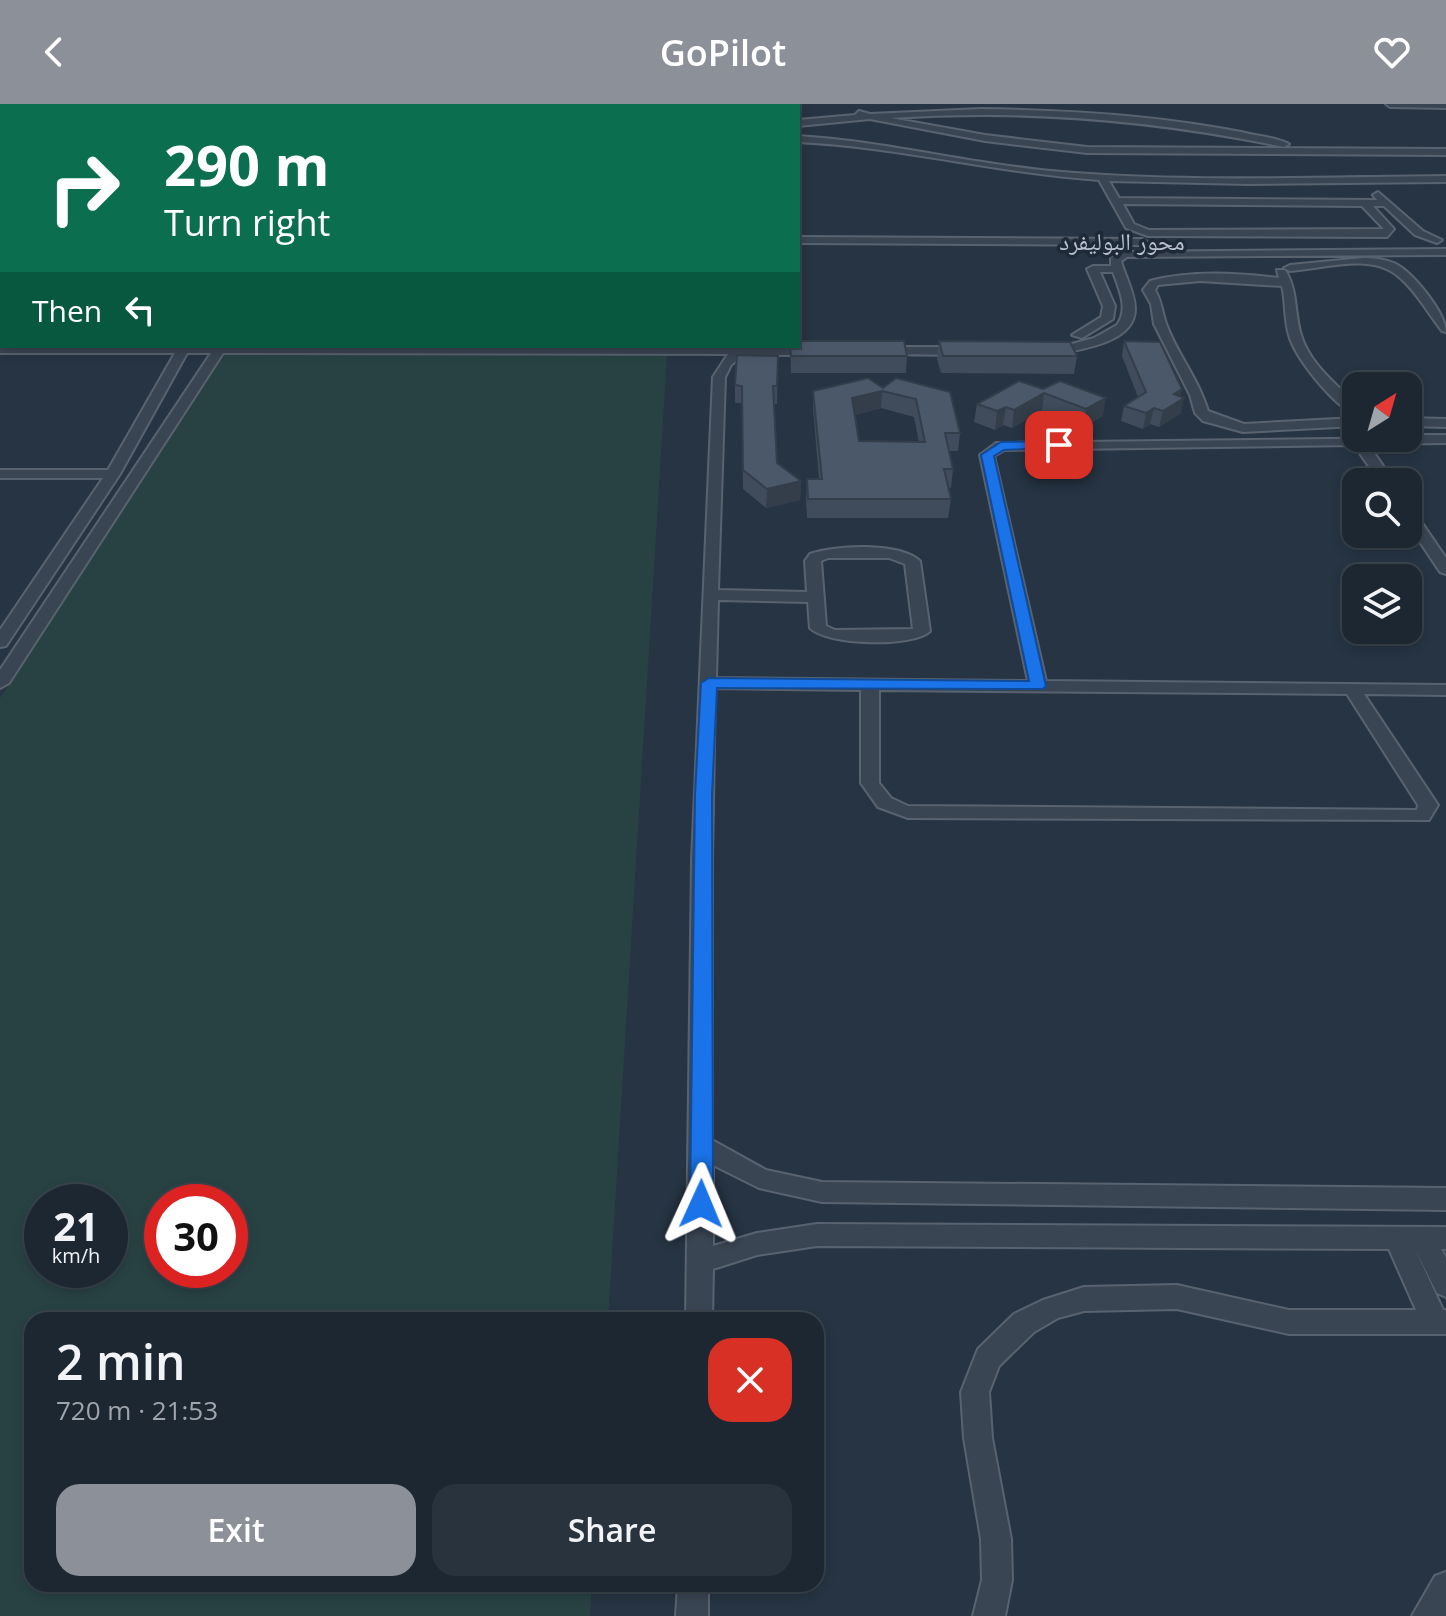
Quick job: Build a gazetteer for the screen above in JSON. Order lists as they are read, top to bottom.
{
  "streets": {
    "street": ["محور البوليفرد"]
  },
  "north": "top right",
  "page": {
    "header": "GoPilot",
    "turn": ["290 m", "Turn right"],
    "then": "Then",
    "speed": "21 km/h",
    "limit": "30",
    "heading": ["2 min", "720 m · 21:53"],
    "buttons": ["Exit", "Share"]
  }
}
